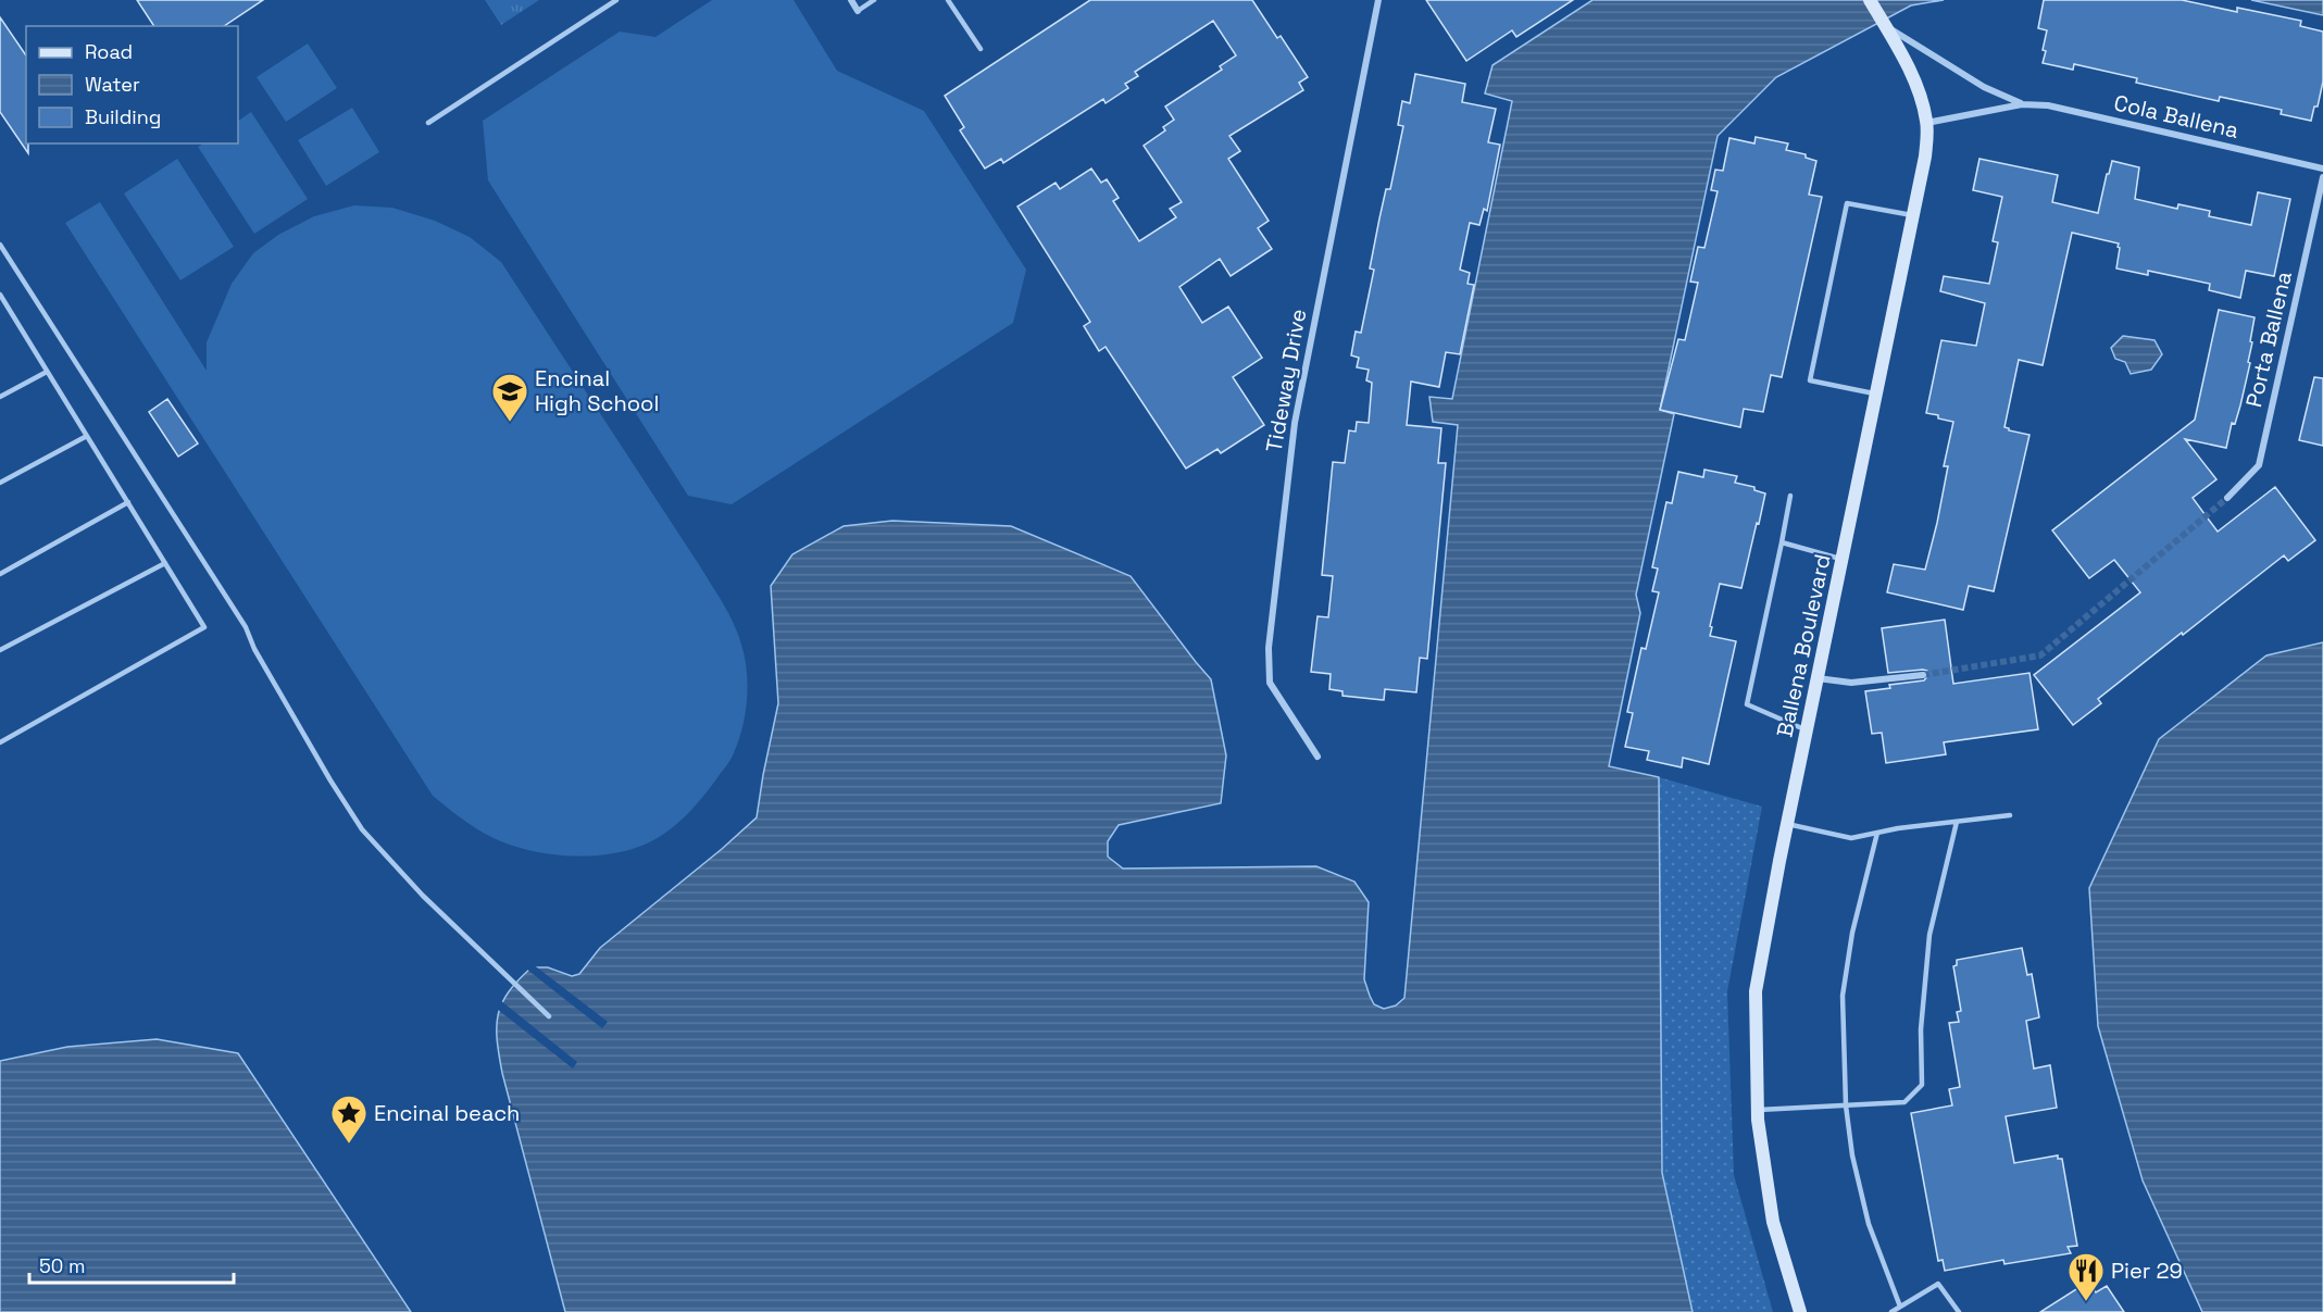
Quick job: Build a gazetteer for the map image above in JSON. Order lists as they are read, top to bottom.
{
  "streets": {
    "street": [
      "Cola Ballena",
      "Porta Ballena",
      "Tideway Drive",
      "Ballena Boulevard"
    ]
  },
  "crossings": [
    ["Cola Ballena", "Ballena Boulevard"]
  ],
  "places": {
    "school or university": ["Encinal High School"],
    "place": ["Encinal beach"],
    "restaurant": ["Pier 29"]
  },
  "legend": ["Road", "Water", "Building"],
  "scale_bar": "50 m"
}
